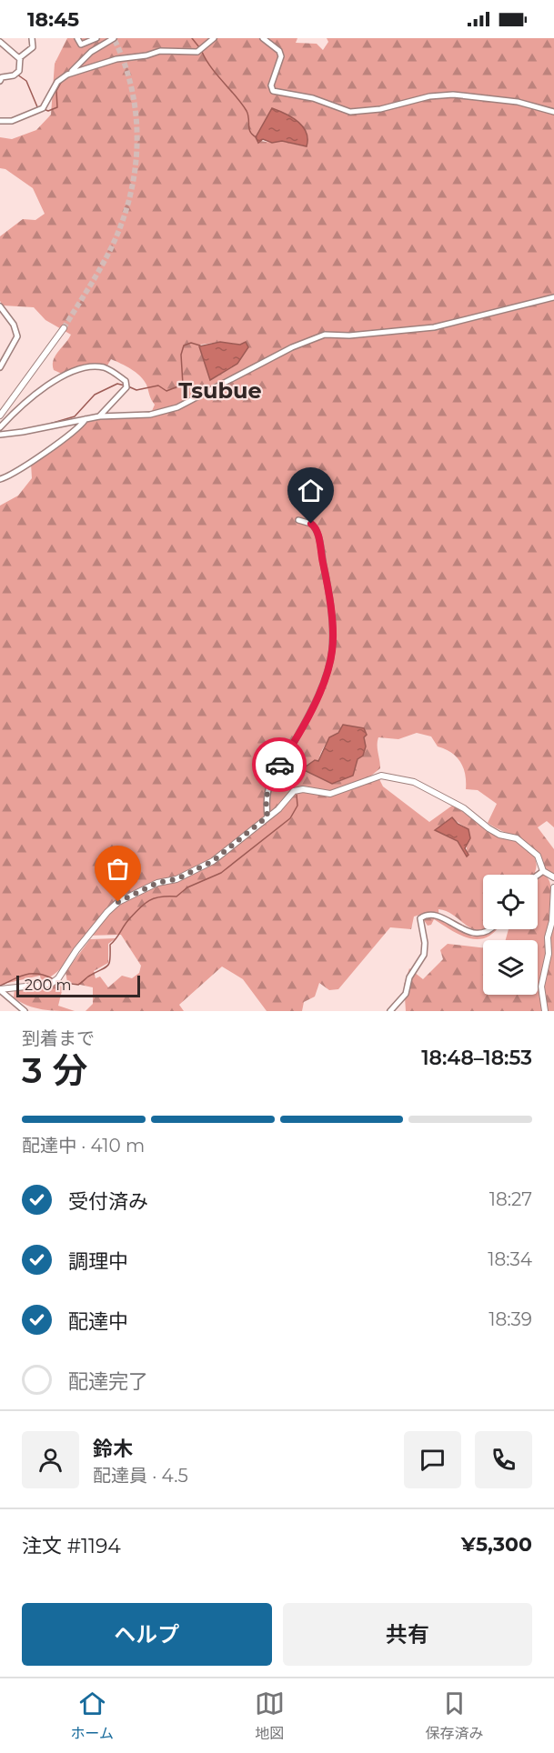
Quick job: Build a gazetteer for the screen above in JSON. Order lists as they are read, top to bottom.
{
  "districts": ["Tsubue"],
  "scale_bar": "200 m",
  "page": {
    "status": "18:45",
    "scale": "200 m",
    "heading": ["3 分", "到着まで", "18:48–18:53"],
    "panel": [
      "鈴木",
      "配達員 · 4.5",
      "注文 #1194",
      "¥5,300"
    ],
    "bar": "配達中 · 410 m",
    "list": [
      ["受付済み", "18:27"],
      ["調理中", "18:34"],
      ["配達中", "18:39"],
      "配達完了"
    ],
    "buttons": ["ヘルプ", "共有"],
    "tabs": ["ホーム", "地図", "保存済み"]
  }
}
